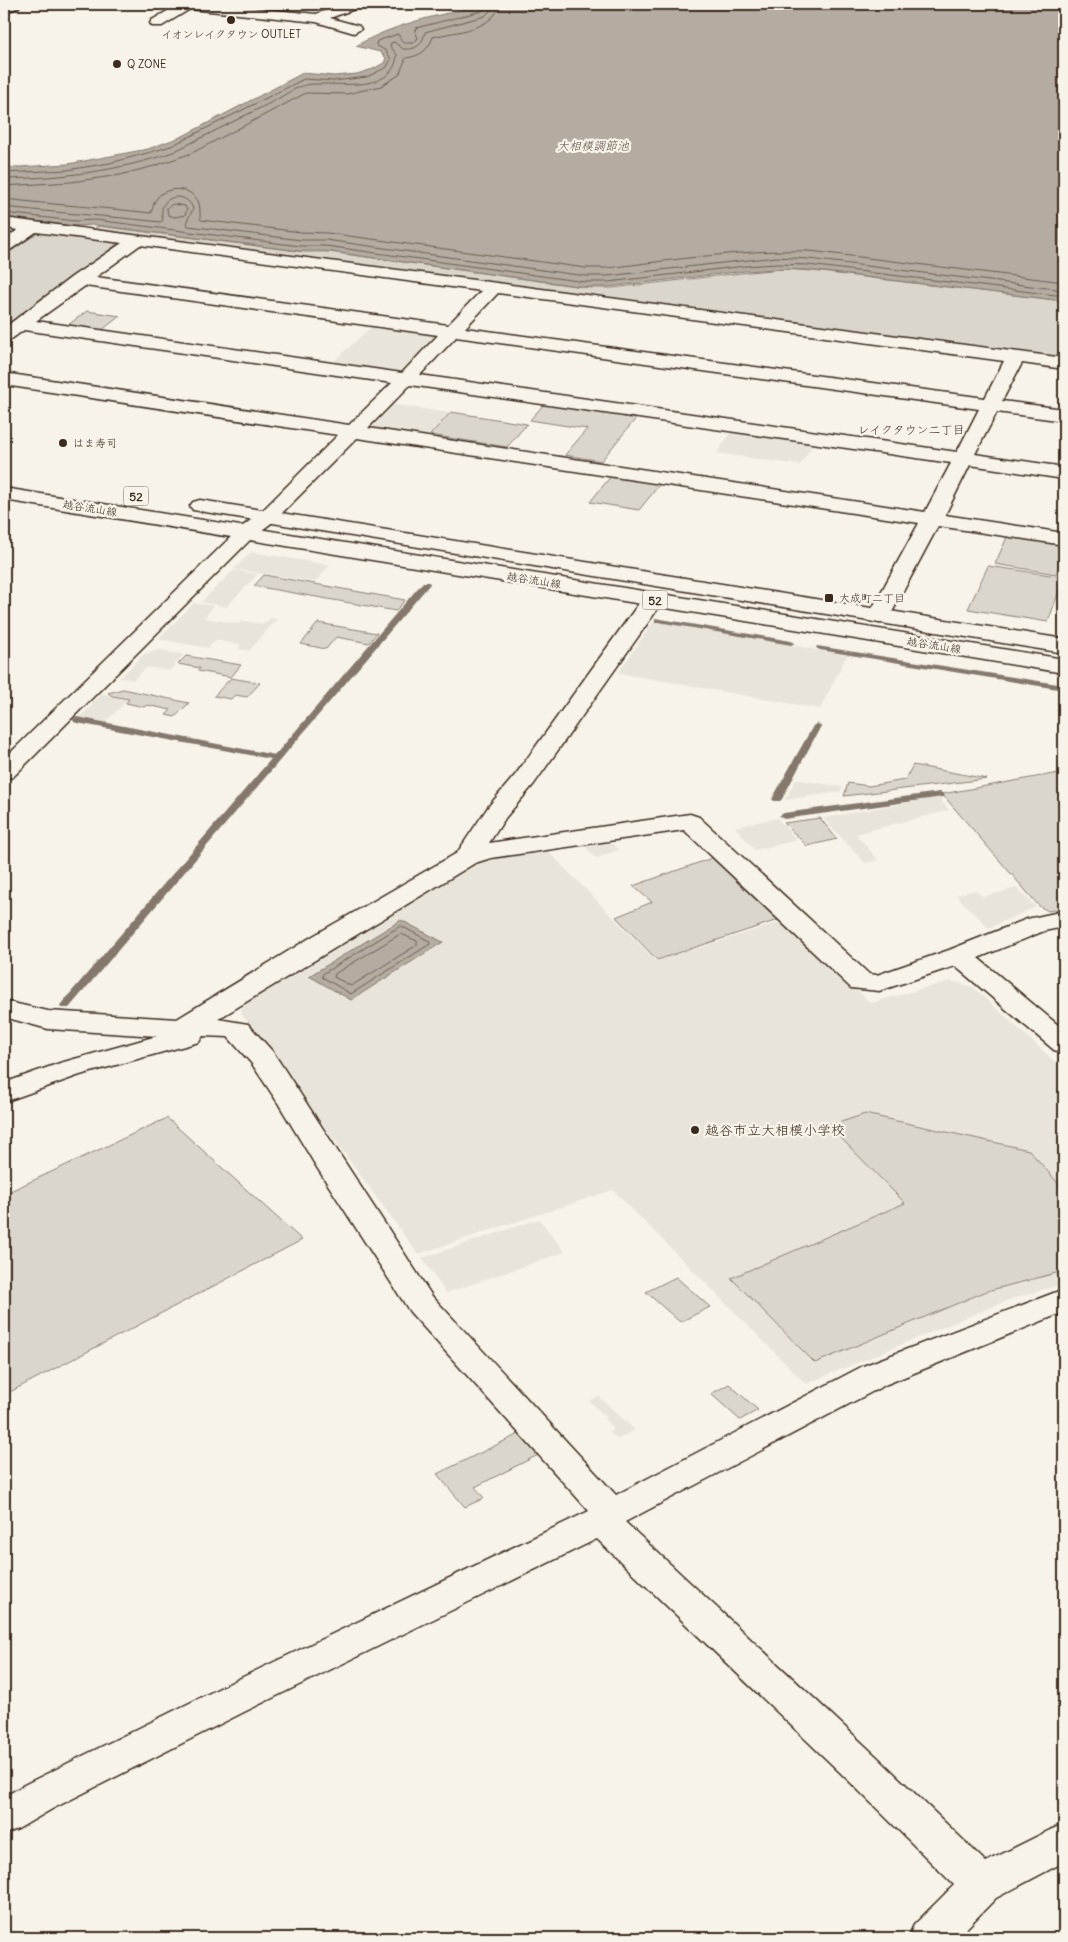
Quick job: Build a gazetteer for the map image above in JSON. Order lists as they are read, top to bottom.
{
  "streets": {
    "main road": ["52", "越谷流山線"]
  },
  "districts": ["レイクタウン二丁目"],
  "water": ["大相模調節池"],
  "places": {
    "other": [
      "イオンレイクタウン OUTLET",
      "Q ZONE",
      "はま寿司",
      "越谷市立大相模小学校"
    ],
    "transit": ["大成町二丁目"]
  }
}
